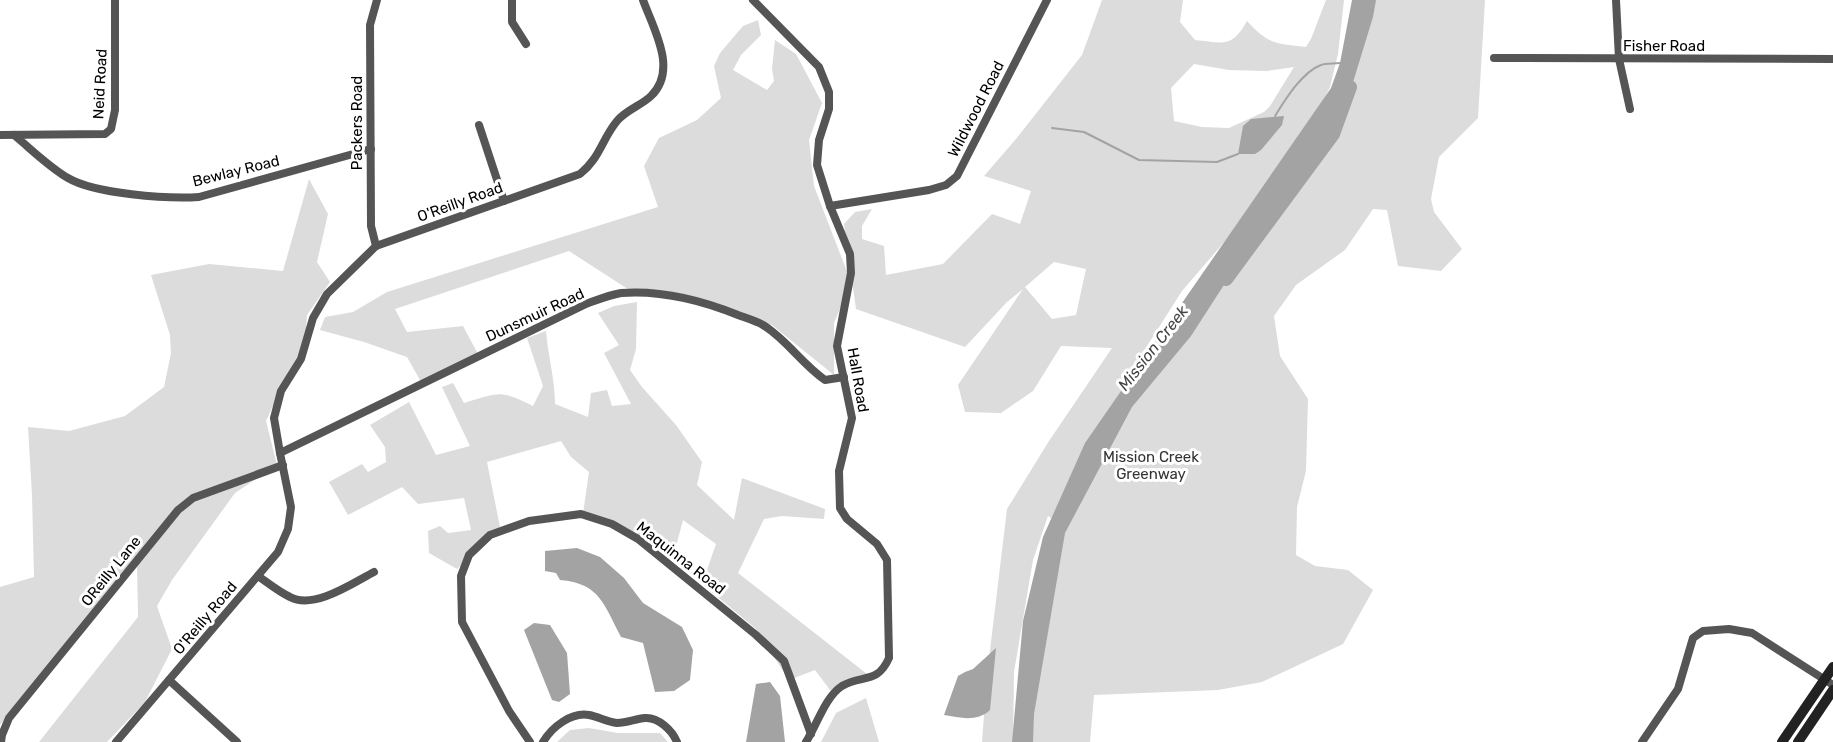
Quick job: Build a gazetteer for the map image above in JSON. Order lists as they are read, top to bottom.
{
  "streets": {
    "street": [
      "Fisher Road",
      "Neid Road",
      "Wildwood Road",
      "Packers Road",
      "Bewlay Road",
      "O'Reilly Road",
      "Dunsmuir Road",
      "Hall Road",
      "Maquinna Road",
      "OReilly Lane"
    ]
  },
  "crossings": [
    ["Neid Road", "Bewlay Road"],
    ["Wildwood Road", "Hall Road"],
    ["Packers Road", "Bewlay Road"],
    ["Packers Road", "O'Reilly Road"],
    ["O'Reilly Road", "Dunsmuir Road"],
    ["O'Reilly Road", "OReilly Lane"],
    ["Dunsmuir Road", "Hall Road"],
    ["Hall Road", "Maquinna Road"]
  ],
  "water": ["Mission Creek"],
  "parks": ["Mission Creek Greenway"]
}
